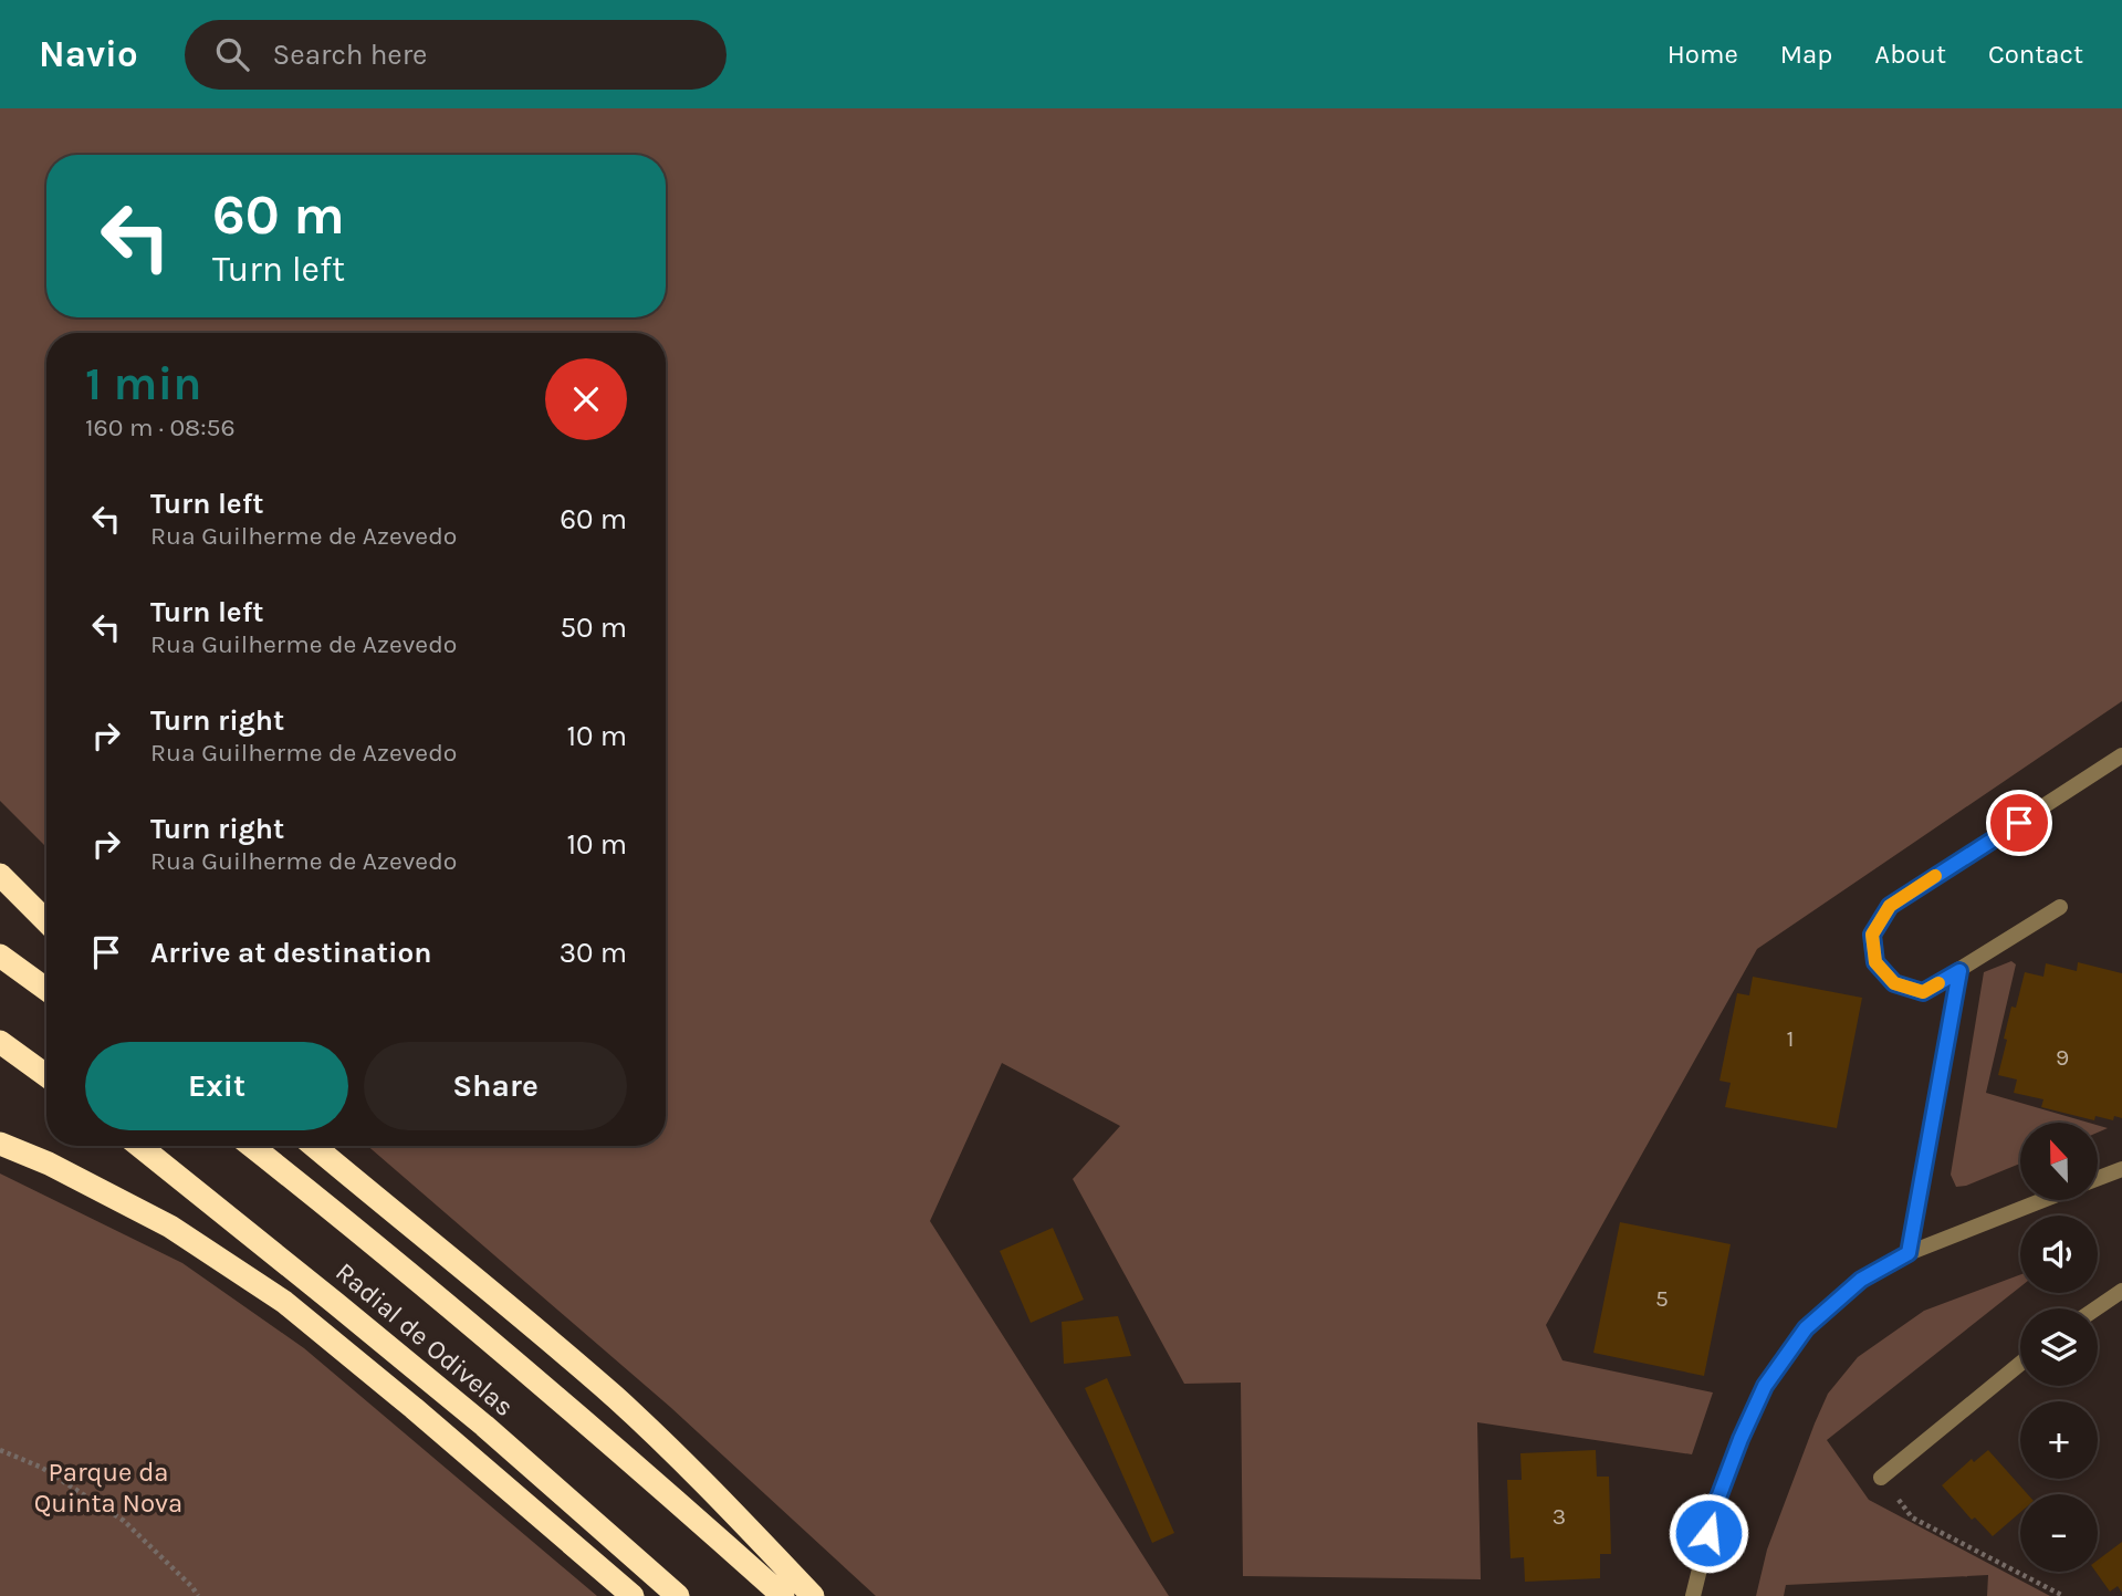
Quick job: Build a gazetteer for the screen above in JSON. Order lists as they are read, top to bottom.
{
  "streets": {
    "highway": ["Radial de Odivelas"]
  },
  "parks": ["Parque da Quinta Nova"],
  "house_numbers": [
    "1",
    "9",
    "5",
    "3"
  ],
  "north": "top",
  "page": {
    "header": "Navio",
    "search": "Search here",
    "nav": [
      "Home",
      "Map",
      "About",
      "Contact"
    ],
    "turn": ["60 m", "Turn left"],
    "heading": ["1 min", "160 m · 08:56"],
    "list": [
      {
        "name": "Turn left",
        "note": "Rua Guilherme de Azevedo",
        "value": "60 m"
      },
      {
        "name": "Turn left",
        "note": "Rua Guilherme de Azevedo",
        "value": "50 m"
      },
      {
        "name": "Turn right",
        "note": "Rua Guilherme de Azevedo",
        "value": "10 m"
      },
      {
        "name": "Turn right",
        "note": "Rua Guilherme de Azevedo",
        "value": "10 m"
      },
      {
        "name": "Arrive at destination",
        "value": "30 m"
      }
    ],
    "buttons": ["Exit", "Share"],
    "map_buttons": ["+", "−"]
  }
}
